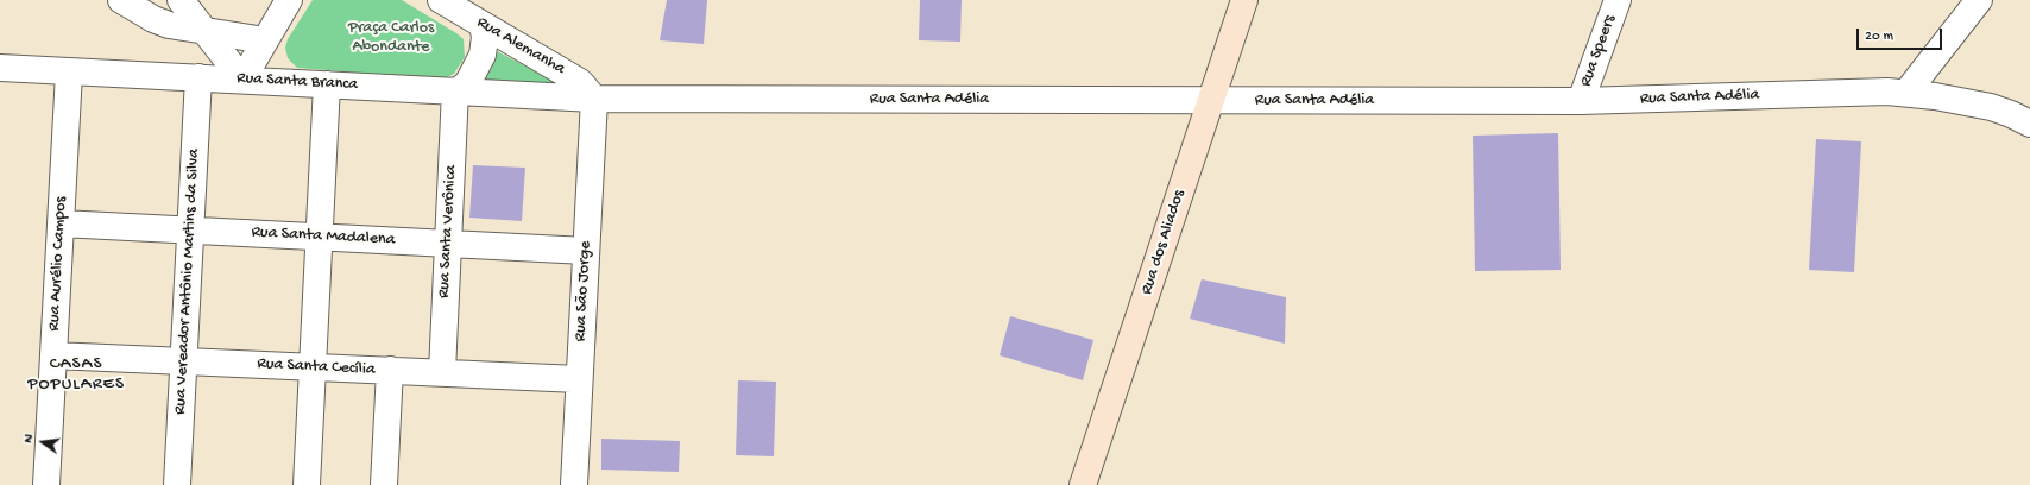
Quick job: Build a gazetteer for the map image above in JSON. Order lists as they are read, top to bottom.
{
  "streets": {
    "street": [
      "Rua Alemanha",
      "Rua Speers",
      "Rua Santa Branca",
      "Rua Santa Adélia",
      "Rua Santa Verônica",
      "Rua Santa Madalena",
      "Rua dos Aliados",
      "Rua Aurélio Campos",
      "Rua Vereador Antônio Martins da Silva",
      "Rua São Jorge",
      "Rua Santa Cecília"
    ]
  },
  "crossings": [
    ["Rua Alemanha", "Rua Santa Branca"],
    ["Rua Alemanha", "Rua Santa Adélia"],
    ["Rua Alemanha", "Rua São Jorge"],
    ["Rua Speers", "Rua Santa Adélia"],
    ["Rua Santa Branca", "Rua Santa Adélia"],
    ["Rua Santa Branca", "Rua Santa Verônica"],
    ["Rua Santa Branca", "Rua Aurélio Campos"],
    ["Rua Santa Branca", "Rua Vereador Antônio Martins da Silva"],
    ["Rua Santa Branca", "Rua São Jorge"],
    ["Rua Santa Adélia", "Rua dos Aliados"],
    ["Rua Santa Adélia", "Rua São Jorge"],
    ["Rua Santa Verônica", "Rua Santa Madalena"],
    ["Rua Santa Verônica", "Rua Santa Cecília"],
    ["Rua Santa Madalena", "Rua Aurélio Campos"],
    ["Rua Santa Madalena", "Rua Vereador Antônio Martins da Silva"],
    ["Rua Santa Madalena", "Rua São Jorge"],
    ["Rua Aurélio Campos", "Rua Santa Cecília"],
    ["Rua Vereador Antônio Martins da Silva", "Rua Santa Cecília"],
    ["Rua São Jorge", "Rua Santa Cecília"]
  ],
  "districts": ["CASAS POPULARES"],
  "parks": ["Praça Carlos Abondante"],
  "scale_bar": "20 m",
  "north": "left"
}
